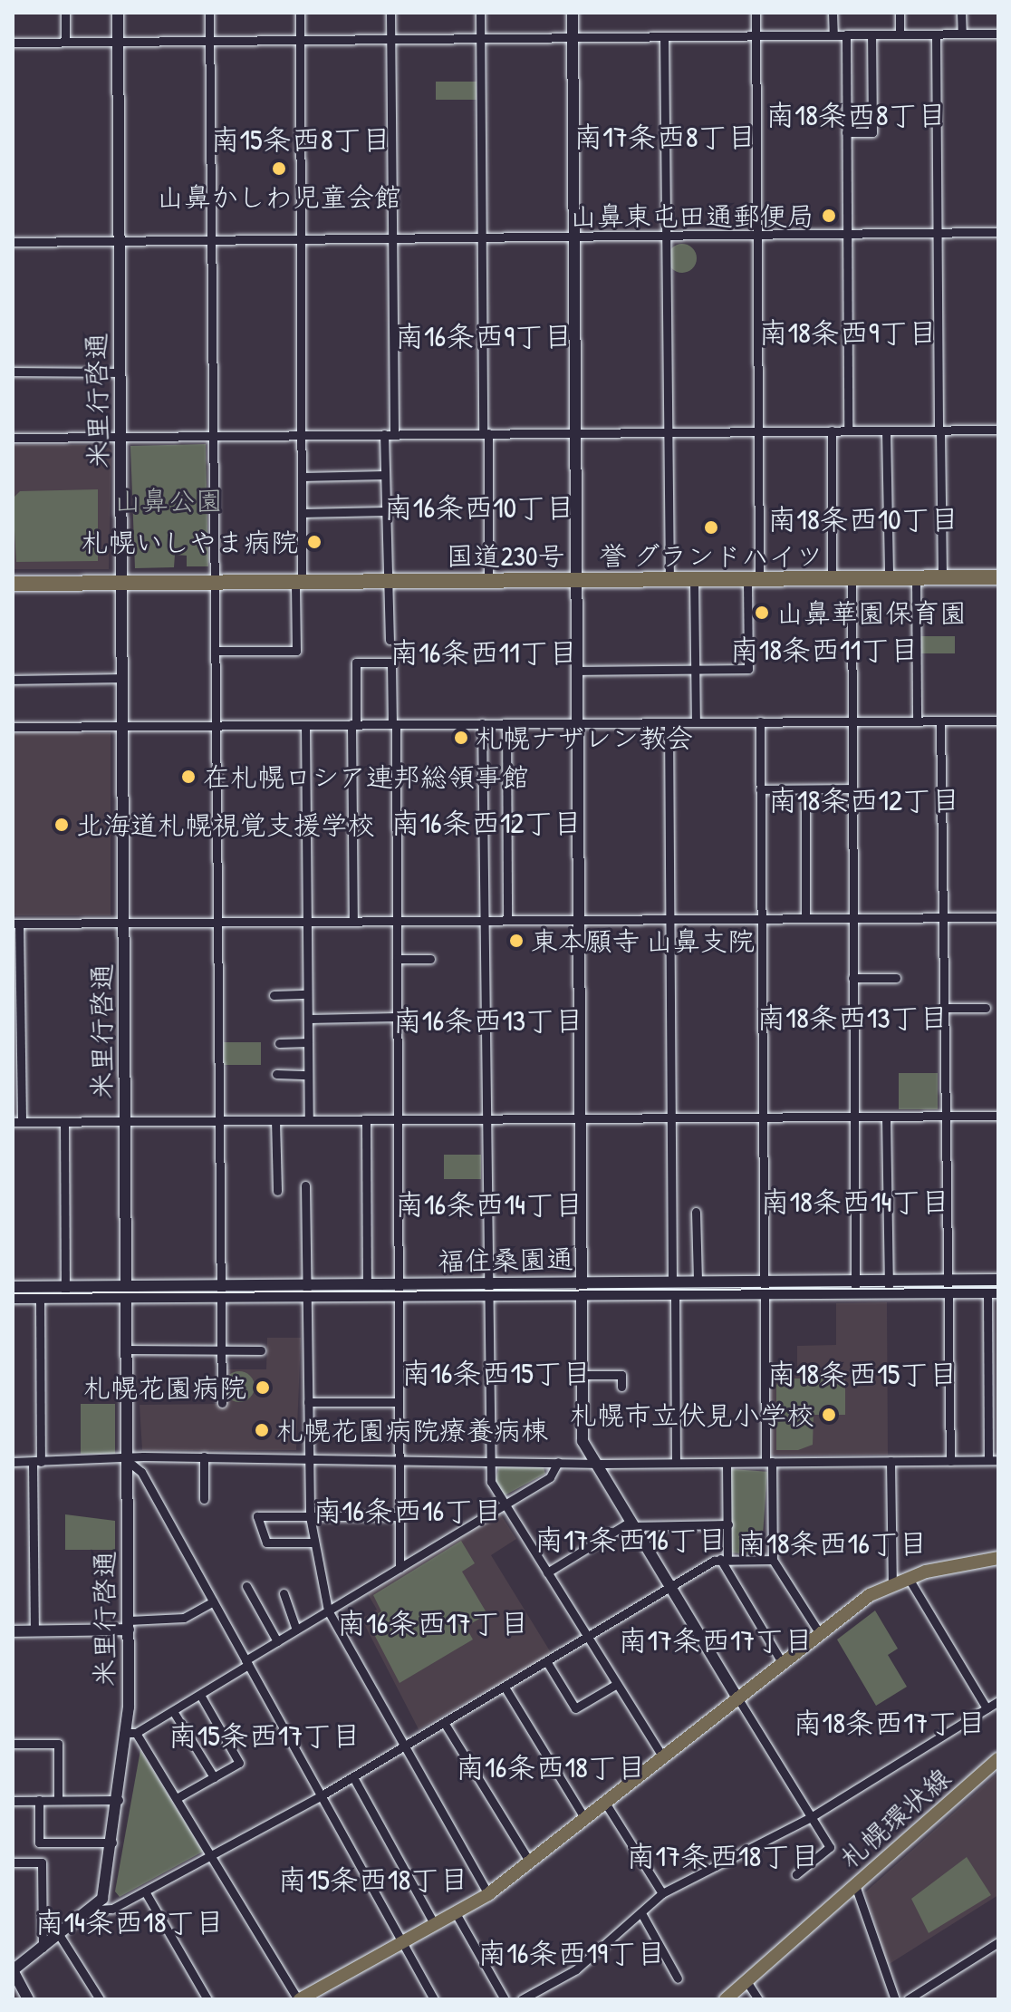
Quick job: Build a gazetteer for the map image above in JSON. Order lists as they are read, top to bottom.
{
  "streets": {
    "highway": ["国道230号"],
    "main road": ["札幌環状線"],
    "street": ["米里行啓通", "福住桑園通"]
  },
  "crossings": [
    ["米里行啓通", "国道230号"],
    ["米里行啓通", "福住桑園通"]
  ],
  "districts": [
    "南18条西8丁目",
    "南17条西8丁目",
    "南15条西8丁目",
    "南18条西9丁目",
    "南16条西9丁目",
    "南16条西10丁目",
    "南18条西10丁目",
    "南18条西11丁目",
    "南16条西11丁目",
    "南18条西12丁目",
    "南16条西12丁目",
    "南18条西13丁目",
    "南16条西13丁目",
    "南18条西14丁目",
    "南16条西14丁目",
    "南16条西15丁目",
    "南18条西15丁目",
    "南16条西16丁目",
    "南17条西16丁目",
    "南18条西16丁目",
    "南16条西17丁目",
    "南17条西17丁目",
    "南18条西17丁目",
    "南15条西17丁目",
    "南16条西18丁目",
    "南17条西18丁目",
    "南15条西18丁目",
    "南14条西18丁目",
    "南16条西19丁目"
  ],
  "parks": ["山鼻公園"],
  "places": [
    "山鼻かしわ児童会館",
    "山鼻東屯田通郵便局",
    "誉 グランドハイツ",
    "札幌いしやま病院",
    "山鼻華園保育園",
    "札幌ナザレン教会",
    "在札幌ロシア連邦総領事館",
    "北海道札幌視覚支援学校",
    "東本願寺 山鼻支院",
    "札幌花園病院",
    "札幌市立伏見小学校",
    "札幌花園病院療養病棟"
  ]
}
